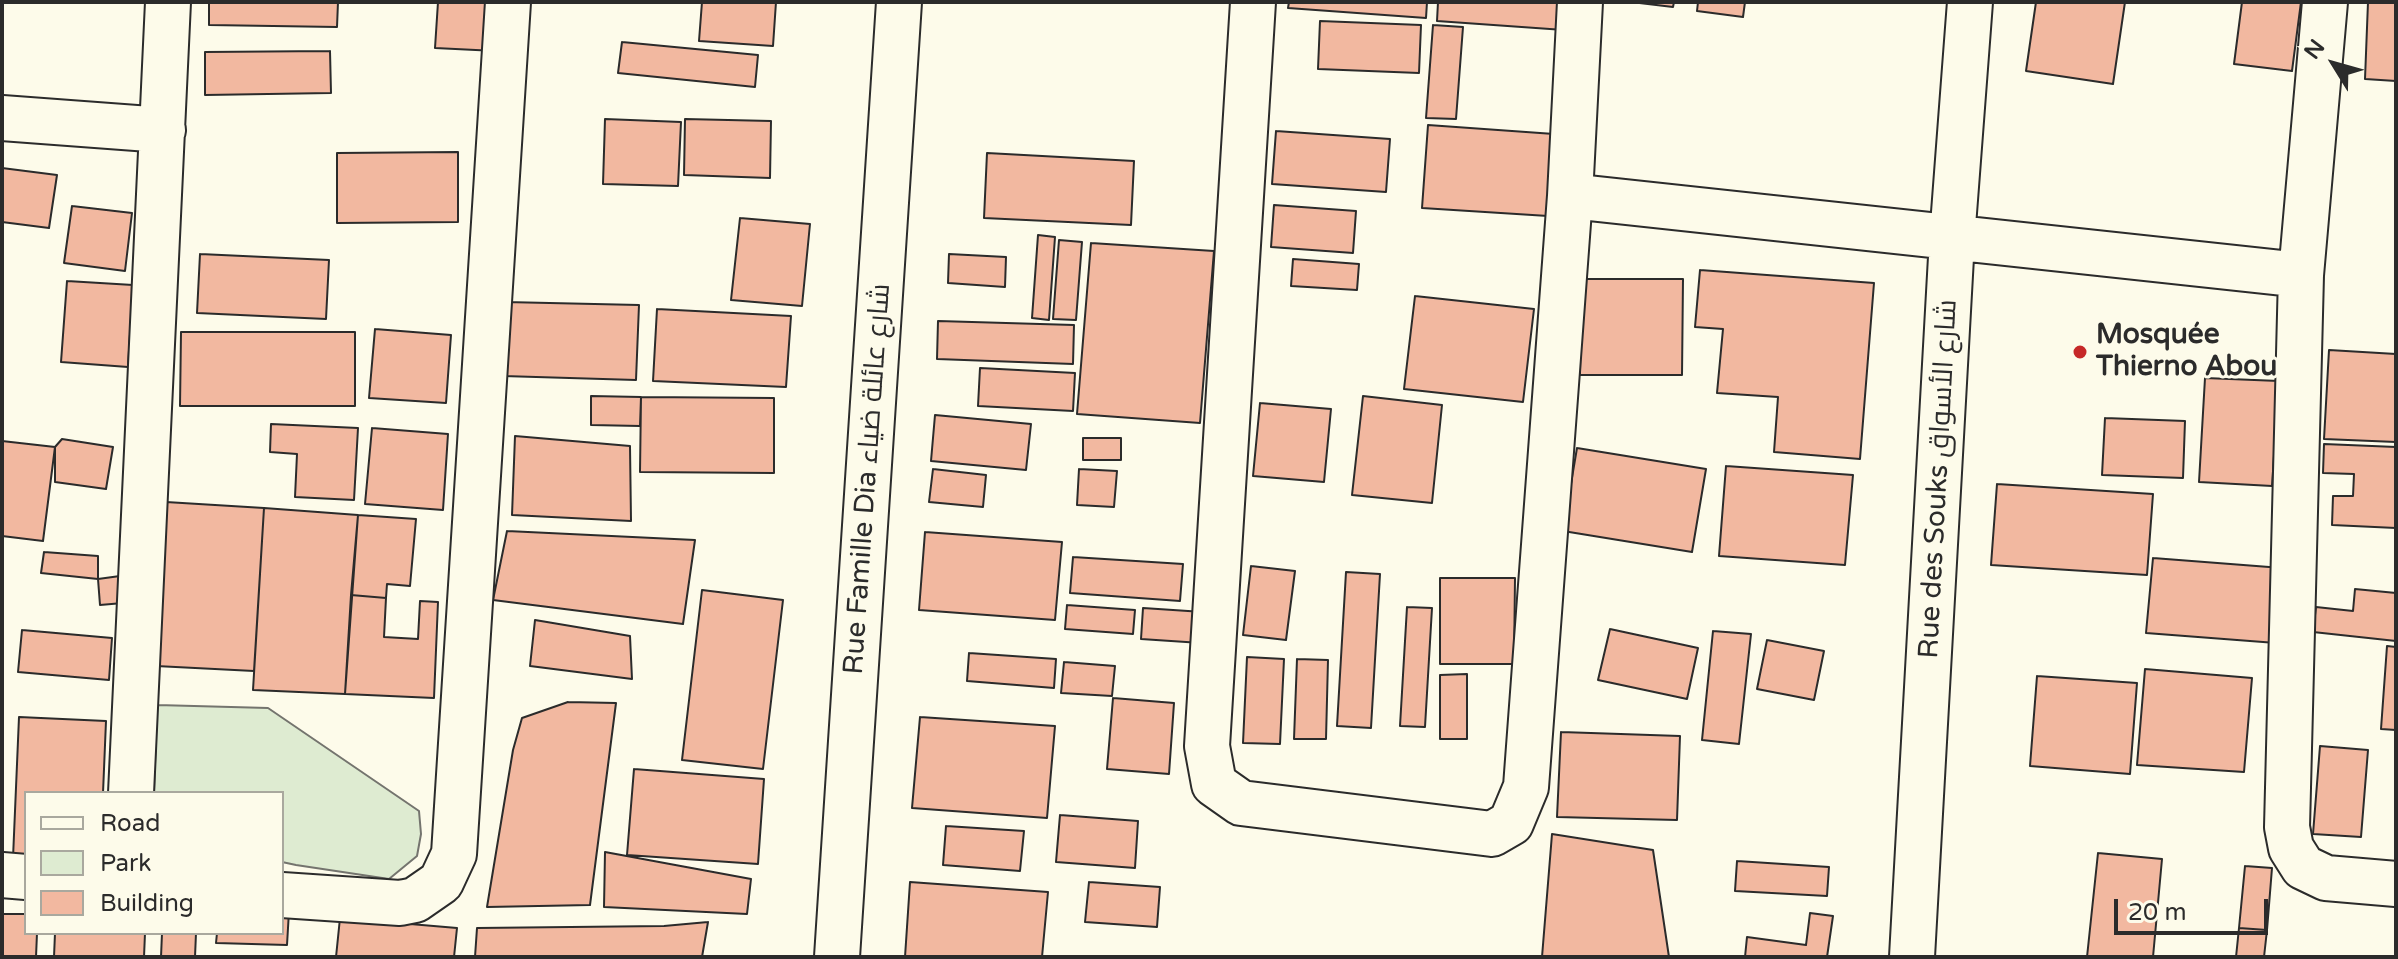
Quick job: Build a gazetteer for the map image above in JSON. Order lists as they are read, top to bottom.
{
  "streets": {
    "street": ["Rue Famille Dia شارع عائلة ضياء", "Rue des Souks شارع الأسواق"]
  },
  "places": ["Mosquée Thierno Abou"],
  "legend": ["Road", "Park", "Building"],
  "scale_bar": "20 m",
  "north": "top left"
}
